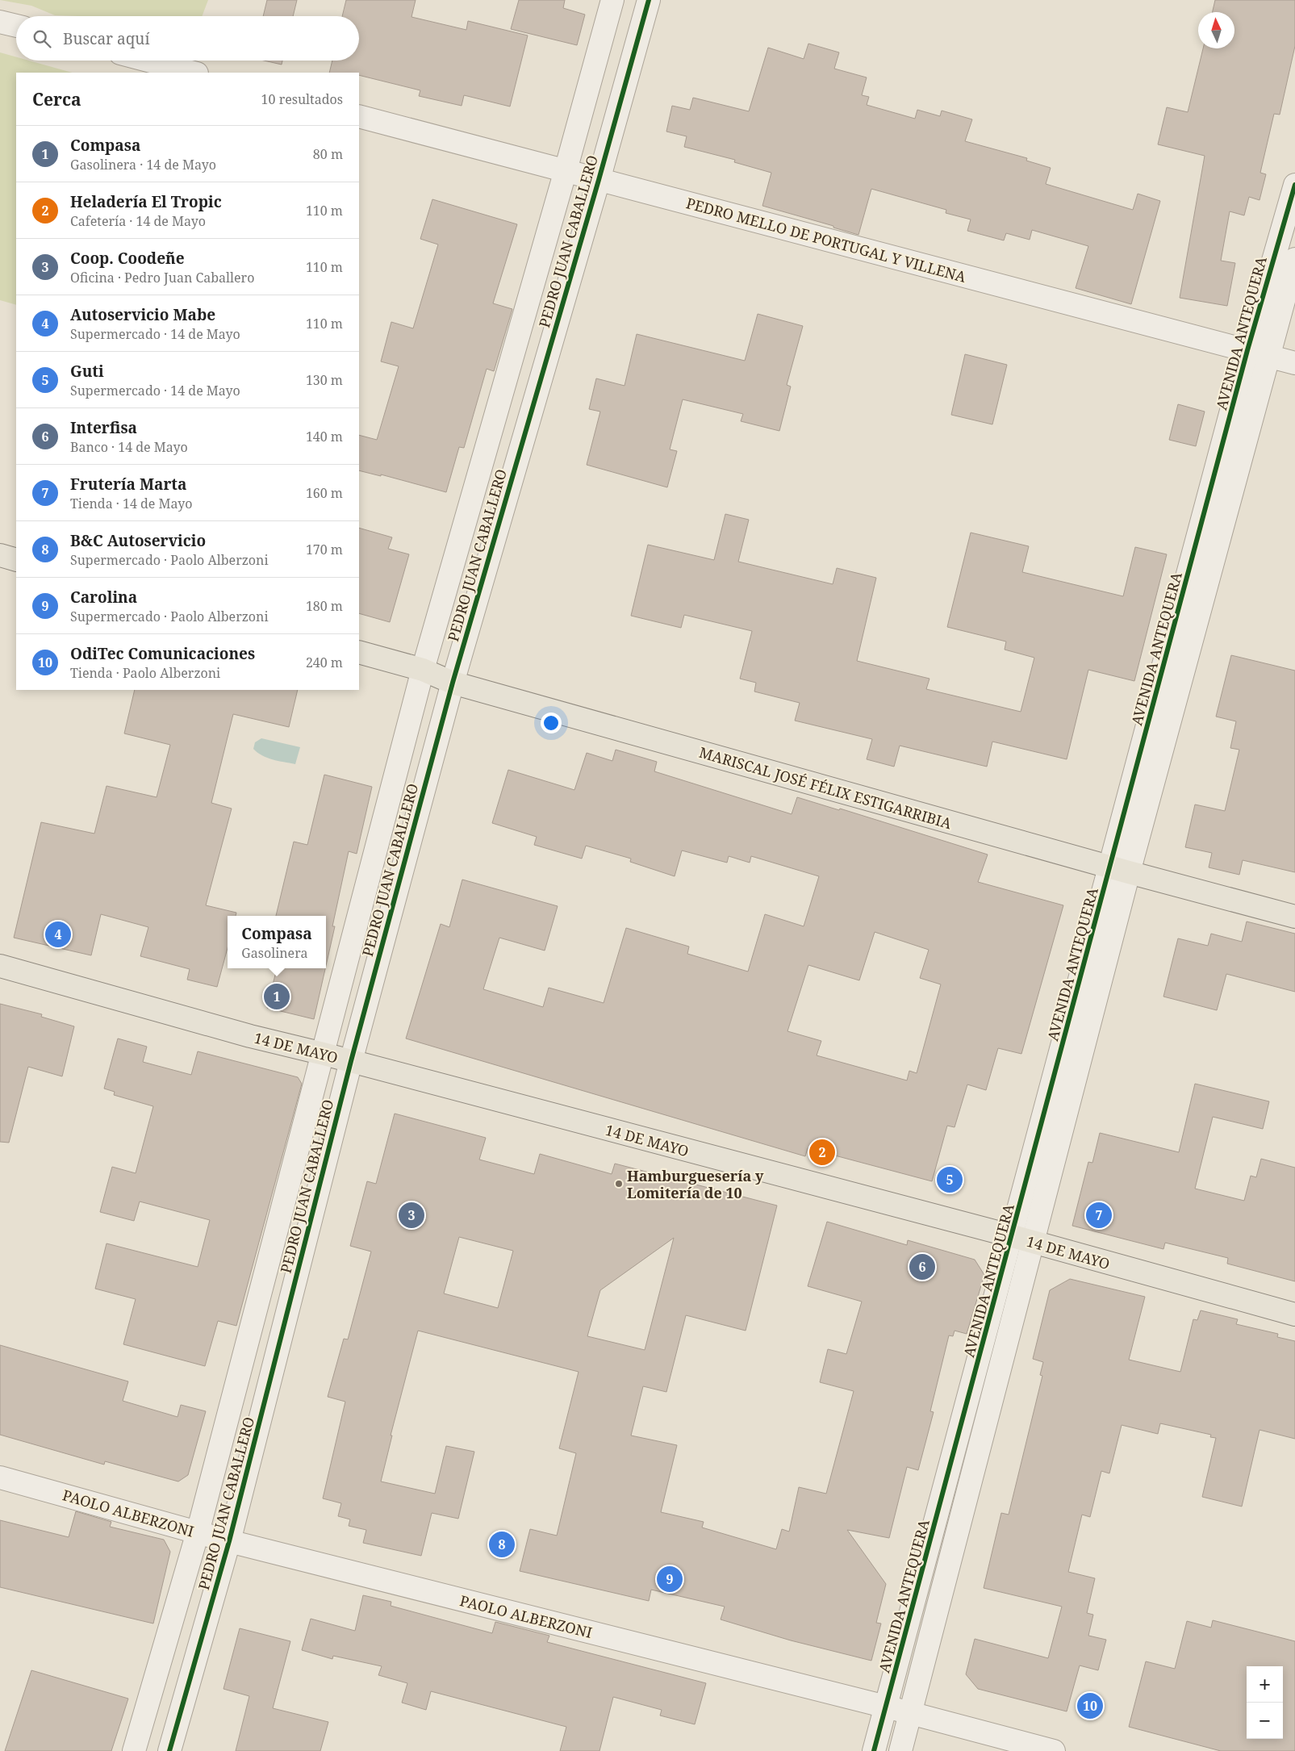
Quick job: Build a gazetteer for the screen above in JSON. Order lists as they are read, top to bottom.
{
  "streets": {
    "main road": ["MARISCAL JOSÉ FÉLIX ESTIGARRIBIA", "14 DE MAYO"],
    "street": [
      "PEDRO MELLO DE PORTUGAL Y VILLENA",
      "PEDRO JUAN CABALLERO",
      "AVENIDA ANTEQUERA",
      "PAOLO ALBERZONI"
    ]
  },
  "crossings": [
    ["PEDRO MELLO DE PORTUGAL Y VILLENA", "PEDRO JUAN CABALLERO"],
    ["PEDRO MELLO DE PORTUGAL Y VILLENA", "AVENIDA ANTEQUERA"],
    ["PEDRO JUAN CABALLERO", "MARISCAL JOSÉ FÉLIX ESTIGARRIBIA"],
    ["PEDRO JUAN CABALLERO", "14 DE MAYO"],
    ["PEDRO JUAN CABALLERO", "PAOLO ALBERZONI"],
    ["AVENIDA ANTEQUERA", "MARISCAL JOSÉ FÉLIX ESTIGARRIBIA"],
    ["AVENIDA ANTEQUERA", "14 DE MAYO"],
    ["AVENIDA ANTEQUERA", "PAOLO ALBERZONI"]
  ],
  "places": ["Hamburguesería y Lomitería de 10"],
  "north": "top",
  "page": {
    "search": "Buscar aquí",
    "heading": ["Cerca", "10 resultados"],
    "list": [
      {
        "mark": "1",
        "name": "Compasa",
        "note": "Gasolinera · 14 de Mayo",
        "value": "80 m"
      },
      {
        "mark": "2",
        "name": "Heladería El Tropic",
        "note": "Cafetería · 14 de Mayo",
        "value": "110 m"
      },
      {
        "mark": "3",
        "name": "Coop. Coodeñe",
        "note": "Oficina · Pedro Juan Caballero",
        "value": "110 m"
      },
      {
        "mark": "4",
        "name": "Autoservicio Mabe",
        "note": "Supermercado · 14 de Mayo",
        "value": "110 m"
      },
      {
        "mark": "5",
        "name": "Guti",
        "note": "Supermercado · 14 de Mayo",
        "value": "130 m"
      },
      {
        "mark": "6",
        "name": "Interfisa",
        "note": "Banco · 14 de Mayo",
        "value": "140 m"
      },
      {
        "mark": "7",
        "name": "Frutería Marta",
        "note": "Tienda · 14 de Mayo",
        "value": "160 m"
      },
      {
        "mark": "8",
        "name": "B&C Autoservicio",
        "note": "Supermercado · Paolo Alberzoni",
        "value": "170 m"
      },
      {
        "mark": "9",
        "name": "Carolina",
        "note": "Supermercado · Paolo Alberzoni",
        "value": "180 m"
      },
      {
        "mark": "10",
        "name": "OdiTec Comunicaciones",
        "note": "Tienda · Paolo Alberzoni",
        "value": "240 m"
      }
    ],
    "popup": ["Compasa", "Gasolinera"],
    "pins": [
      "4",
      "1",
      "2",
      "5",
      "3",
      "7",
      "6",
      "8",
      "9",
      "10"
    ],
    "map_buttons": ["+", "−"]
  }
}
